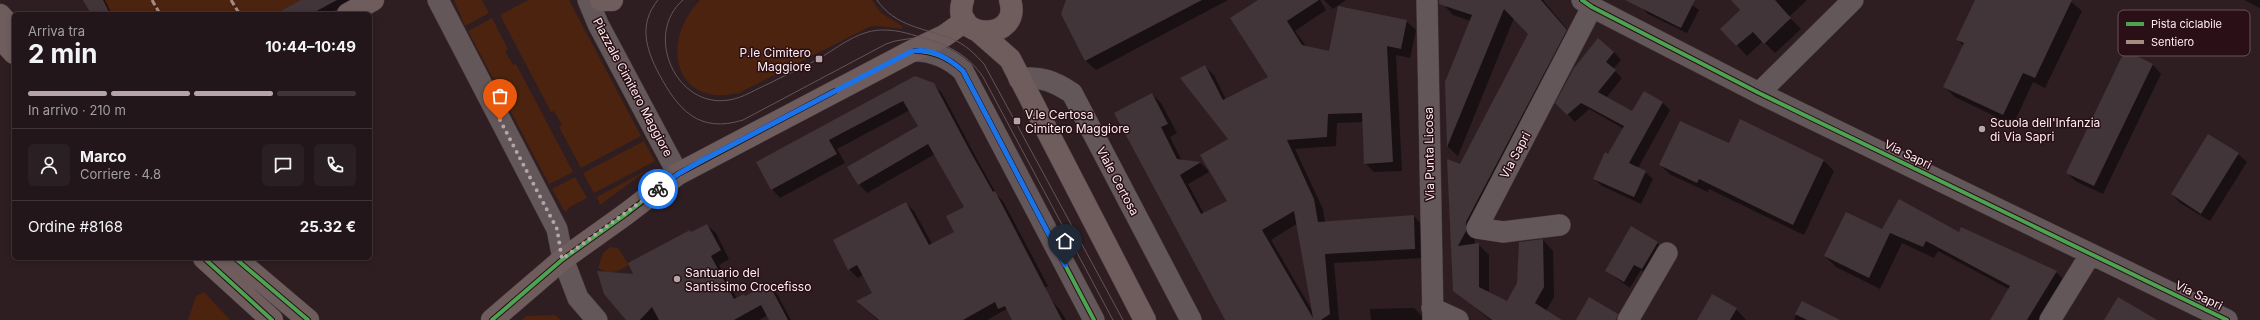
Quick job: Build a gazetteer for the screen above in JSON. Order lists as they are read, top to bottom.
{
  "streets": {
    "main road": ["Piazzale Cimitero Maggiore"],
    "street": ["Via Punta Licosa", "Via Sapri", "Viale Certosa"]
  },
  "places": {
    "transit": ["P.le Cimitero Maggiore", "V.le Certosa Cimitero Maggiore"],
    "other": ["Scuola dell'Infanzia di Via Sapri", "Santuario del Santissimo Crocefisso"]
  },
  "legend": ["Pista ciclabile", "Sentiero"],
  "page": {
    "heading": ["2 min", "Arriva tra", "10:44–10:49"],
    "panel": [
      "Marco",
      "Corriere · 4.8",
      "Ordine #8168",
      "25.32 €"
    ],
    "bar": "In arrivo · 210 m"
  }
}
